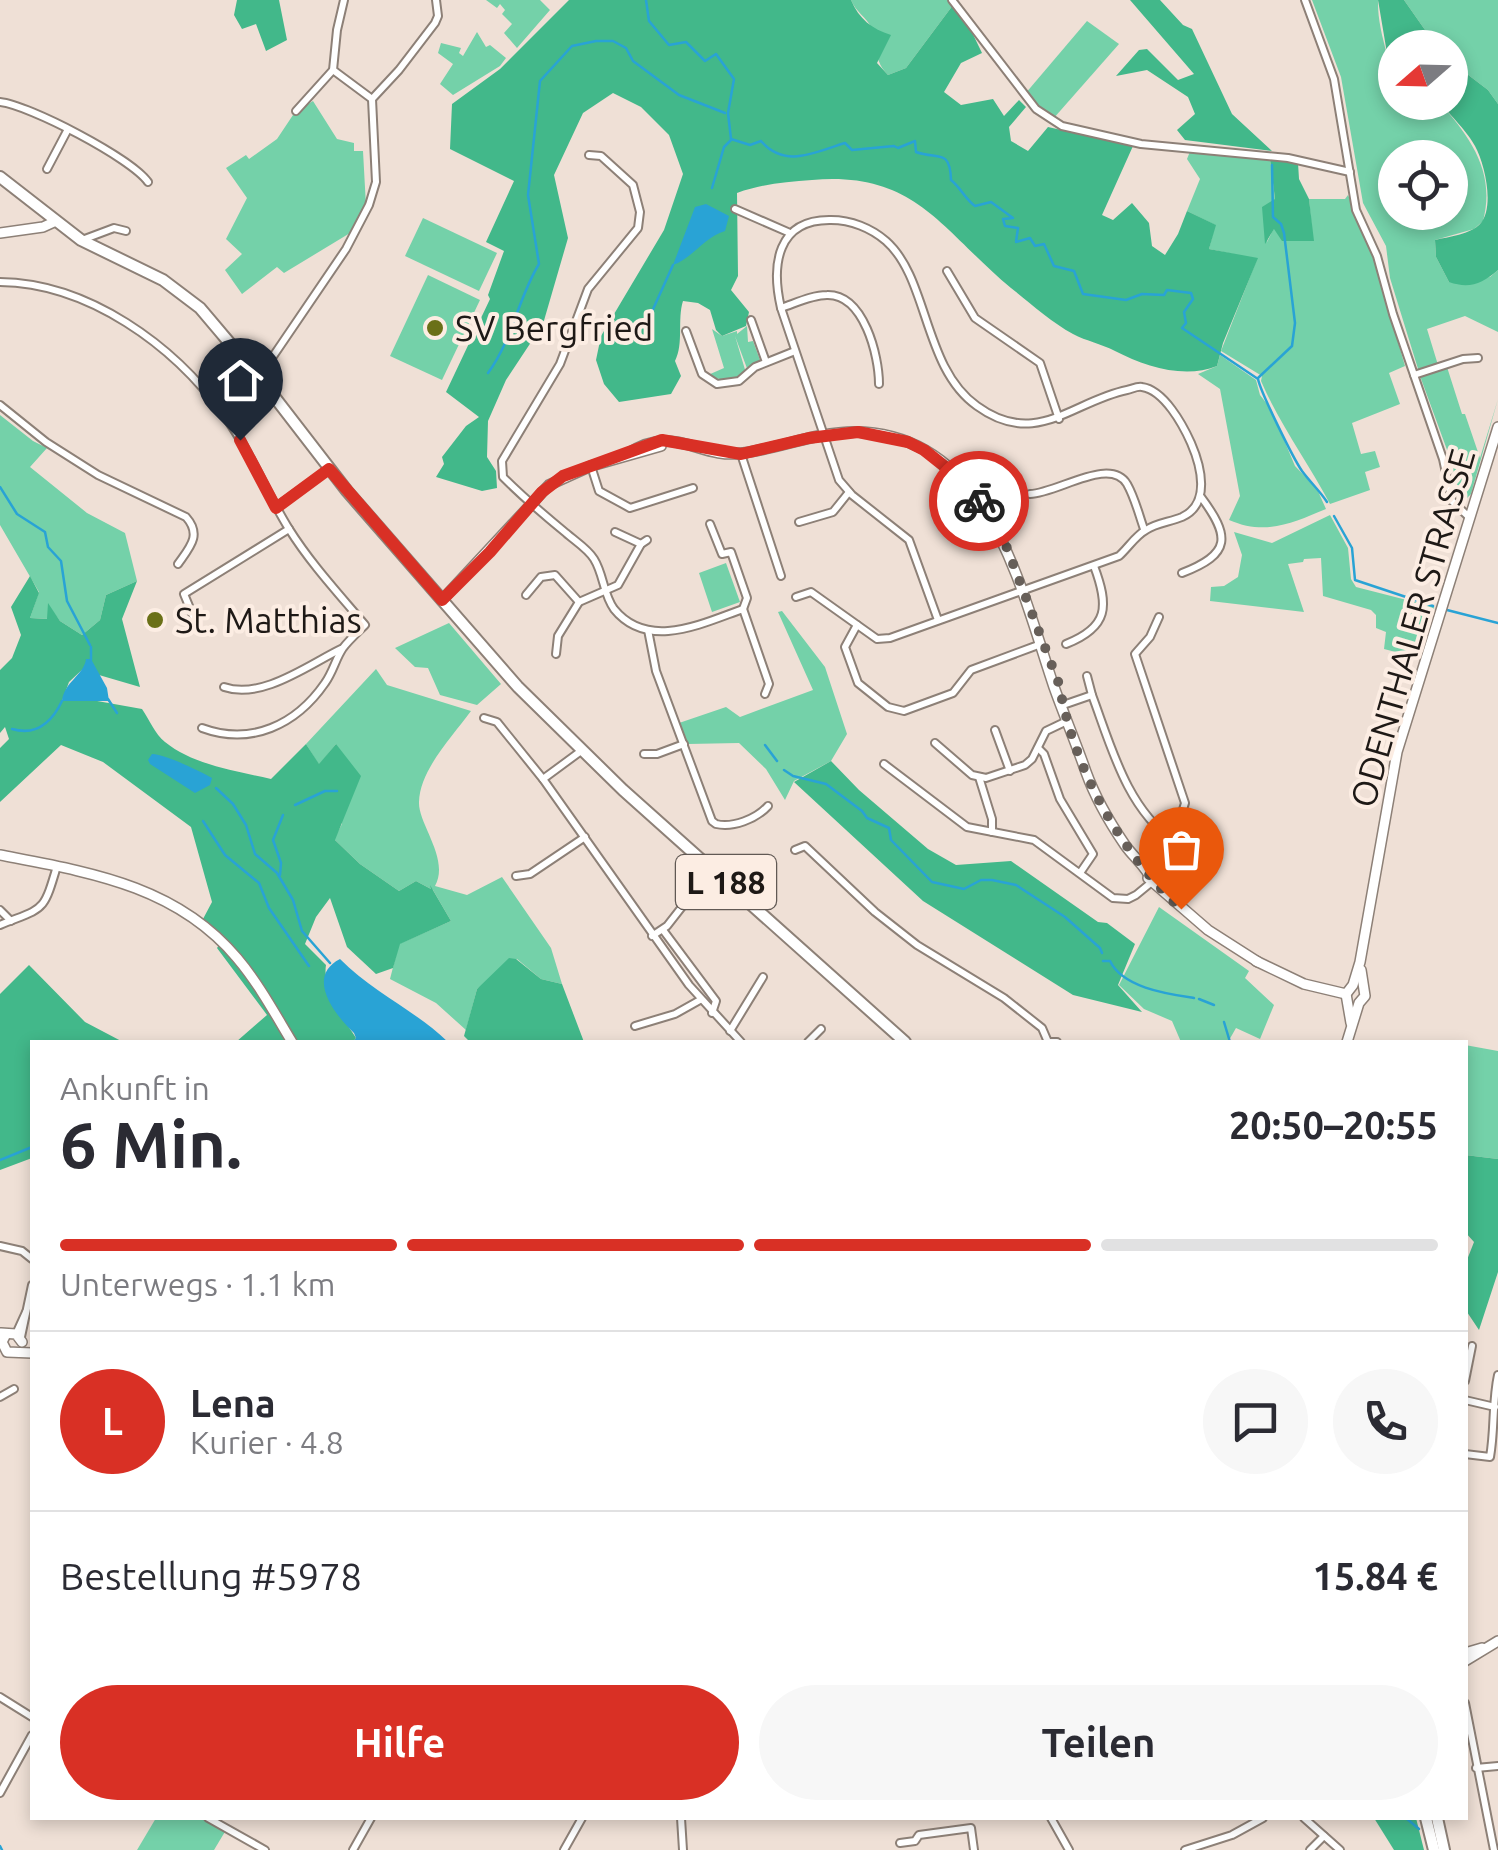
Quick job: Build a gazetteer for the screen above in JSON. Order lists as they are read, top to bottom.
{
  "streets": {
    "main road": ["L 188"],
    "street": ["ODENTHALER STRASSE"]
  },
  "places": ["SV Bergfried", "St. Matthias"],
  "north": "left",
  "page": {
    "heading": ["6 Min.", "Ankunft in", "20:50–20:55"],
    "panel": [
      "Lena",
      "Kurier · 4.8",
      "Bestellung #5978",
      "15.84 €"
    ],
    "bar": "Unterwegs · 1.1 km",
    "round": "L",
    "buttons": ["Hilfe", "Teilen"]
  }
}
